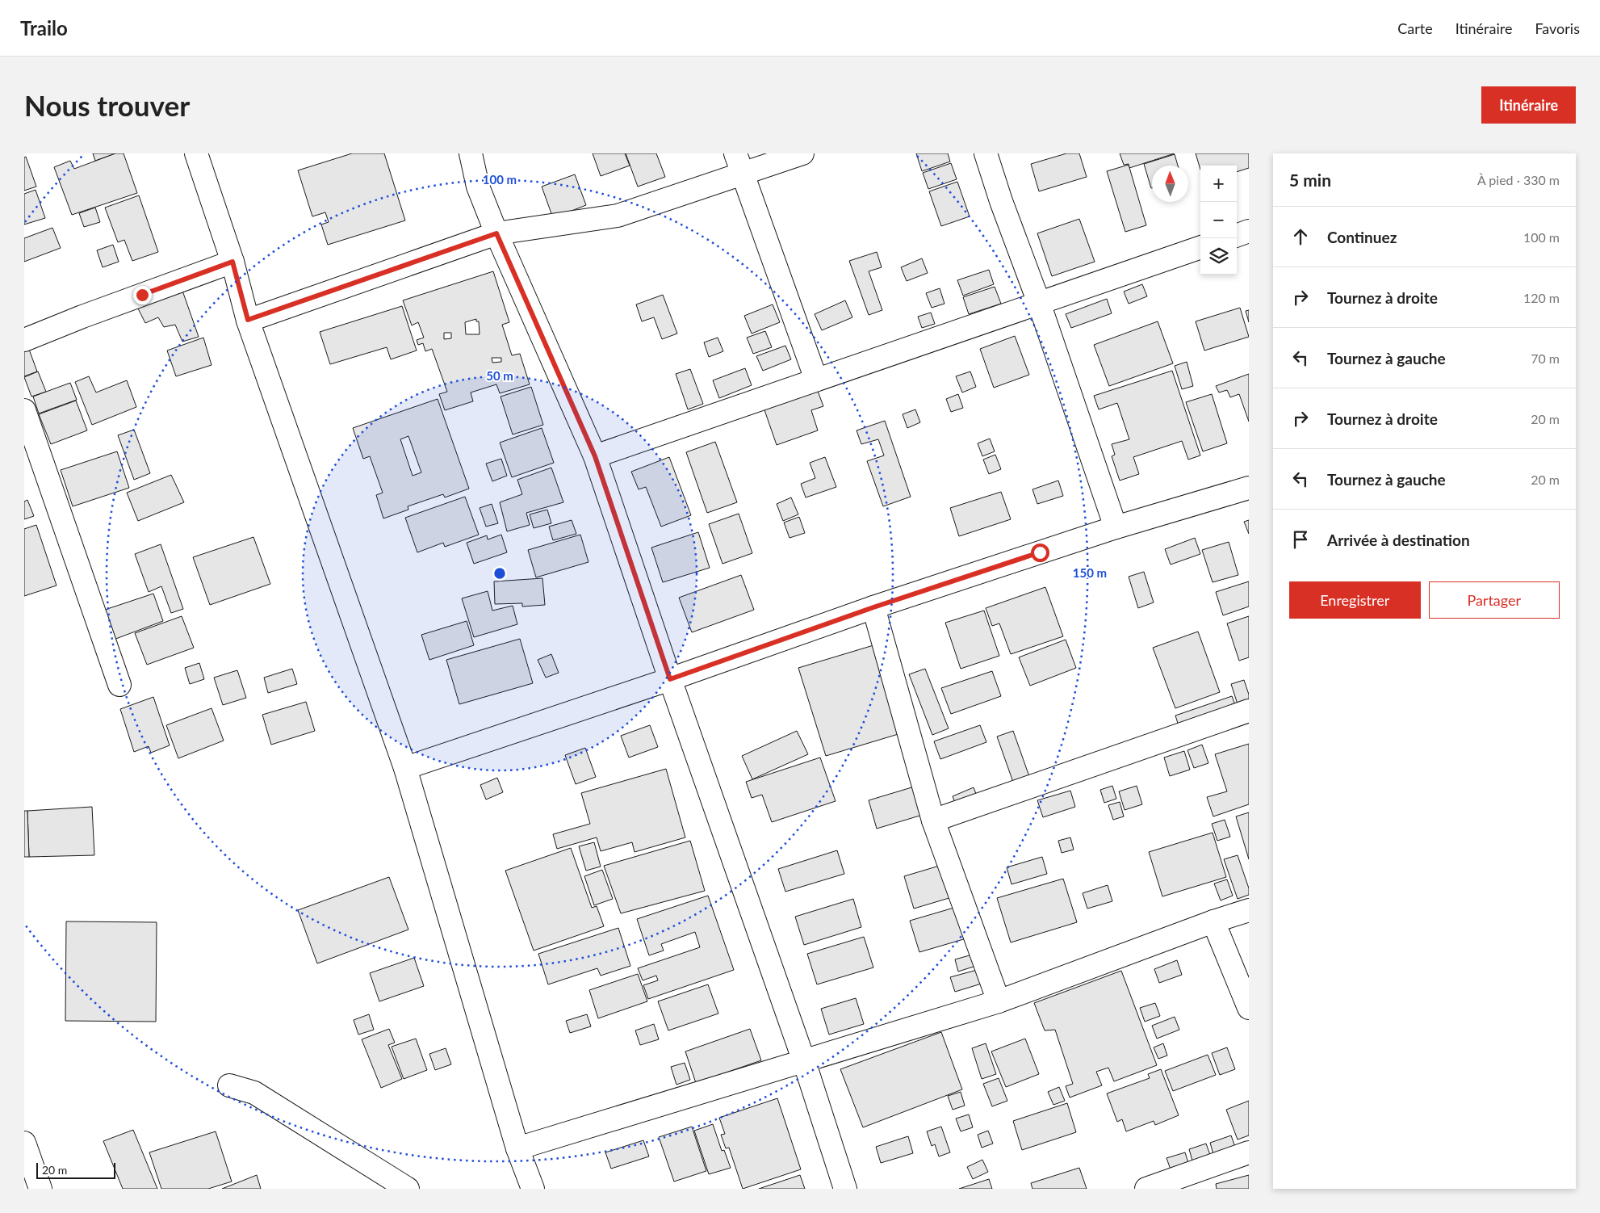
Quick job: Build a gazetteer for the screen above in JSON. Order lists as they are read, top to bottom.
{
  "scale_bar": "20 m",
  "north": "top",
  "page": {
    "header": "Trailo",
    "nav": ["Carte", "Itinéraire", "Favoris"],
    "buttons": [
      "Itinéraire",
      ["Enregistrer", "Partager"]
    ],
    "title": "Nous trouver",
    "heading": ["5 min", "À pied · 330 m"],
    "map_buttons": ["+", "−"],
    "list": [
      ["Continuez", "100 m"],
      ["Tournez à droite", "120 m"],
      ["Tournez à gauche", "70 m"],
      ["Tournez à droite", "20 m"],
      ["Tournez à gauche", "20 m"],
      "Arrivée à destination"
    ],
    "scale": "20 m"
  },
  "rings": ["100 m", "50 m", "150 m"]
}
